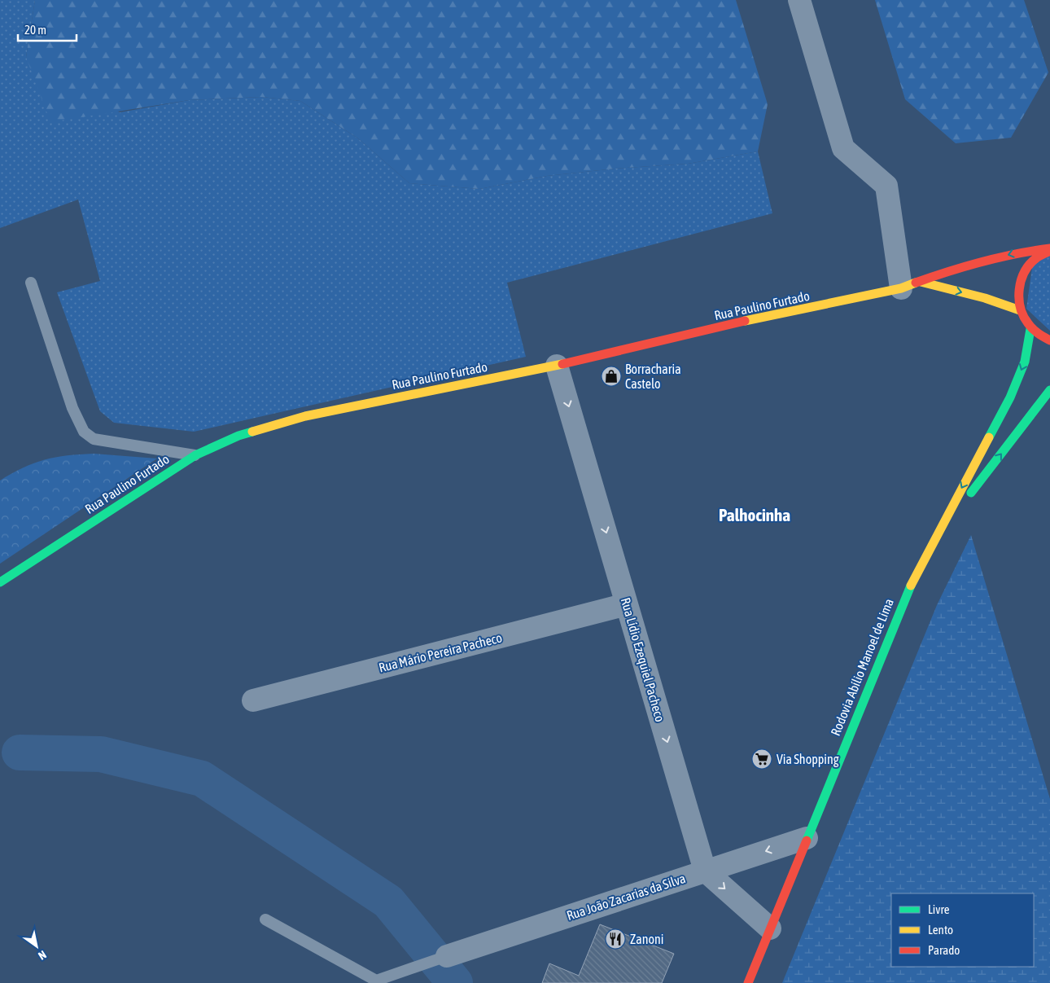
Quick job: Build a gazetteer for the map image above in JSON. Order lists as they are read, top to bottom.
{
  "streets": {
    "street": [
      "Rua Paulino Furtado",
      "Rua Mário Pereira Pacheco",
      "Rua Lídio Ezequiel Pacheco",
      "Rodovia Abílio Manoel de Lima",
      "Rua João Zacarias da Silva"
    ]
  },
  "crossings": [
    ["Rua Paulino Furtado", "Rua Lídio Ezequiel Pacheco"],
    ["Rua Mário Pereira Pacheco", "Rua Lídio Ezequiel Pacheco"],
    ["Rua Lídio Ezequiel Pacheco", "Rua João Zacarias da Silva"],
    ["Rodovia Abílio Manoel de Lima", "Rua João Zacarias da Silva"]
  ],
  "one_way": ["Rua Lídio Ezequiel Pacheco"],
  "districts": ["Palhocinha"],
  "places": {
    "shop": ["Borracharia Castelo"],
    "supermarket": ["Via Shopping"],
    "restaurant": ["Zanoni"]
  },
  "legend": ["Livre", "Lento", "Parado"],
  "scale_bar": "20 m",
  "north": "bottom right"
}
